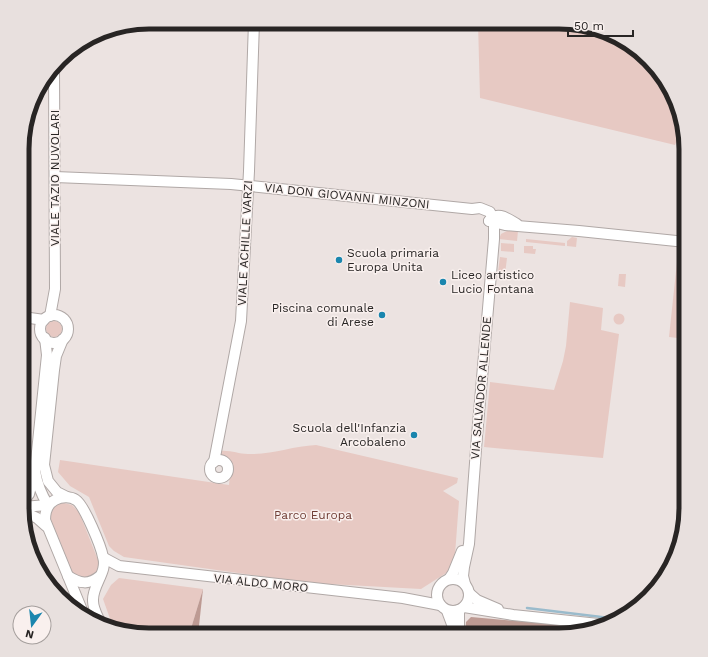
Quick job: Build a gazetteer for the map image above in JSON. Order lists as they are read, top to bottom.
{
  "streets": {
    "street": [
      "VIALE TAZIO NUVOLARI",
      "VIA DON GIOVANNI MINZONI",
      "VIALE ACHILLE VARZI",
      "VIA SALVADOR ALLENDE",
      "VIA ALDO MORO"
    ]
  },
  "crossings": [
    ["VIALE TAZIO NUVOLARI", "VIA DON GIOVANNI MINZONI"],
    ["VIA DON GIOVANNI MINZONI", "VIALE ACHILLE VARZI"],
    ["VIA DON GIOVANNI MINZONI", "VIA SALVADOR ALLENDE"],
    ["VIA SALVADOR ALLENDE", "VIA ALDO MORO"]
  ],
  "parks": ["Parco Europa"],
  "places": [
    "Scuola primaria Europa Unita",
    "Liceo artistico Lucio Fontana",
    "Piscina comunale di Arese",
    "Scuola dell'Infanzia Arcobaleno"
  ],
  "scale_bar": "50 m",
  "north": "bottom"
}
